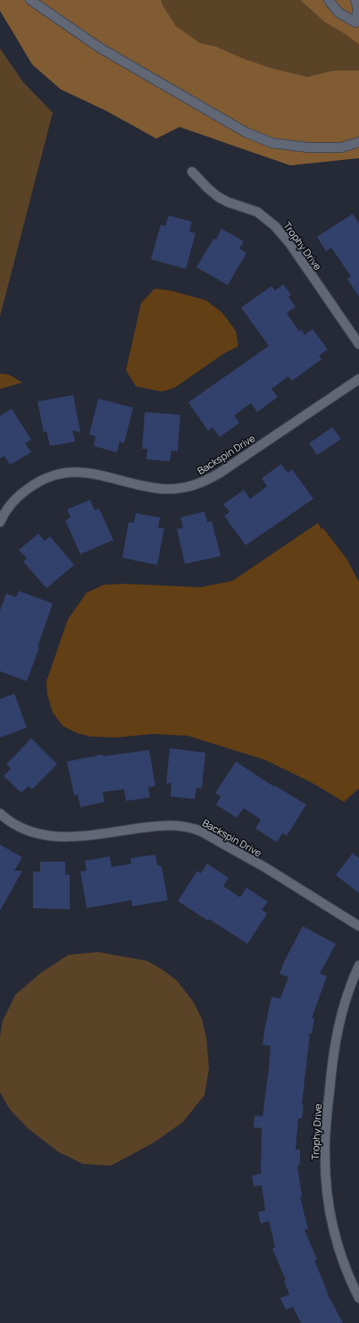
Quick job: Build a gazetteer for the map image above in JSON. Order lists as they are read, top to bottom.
{
  "streets": {
    "street": ["Trophy Drive", "Backspin Drive"]
  }
}
